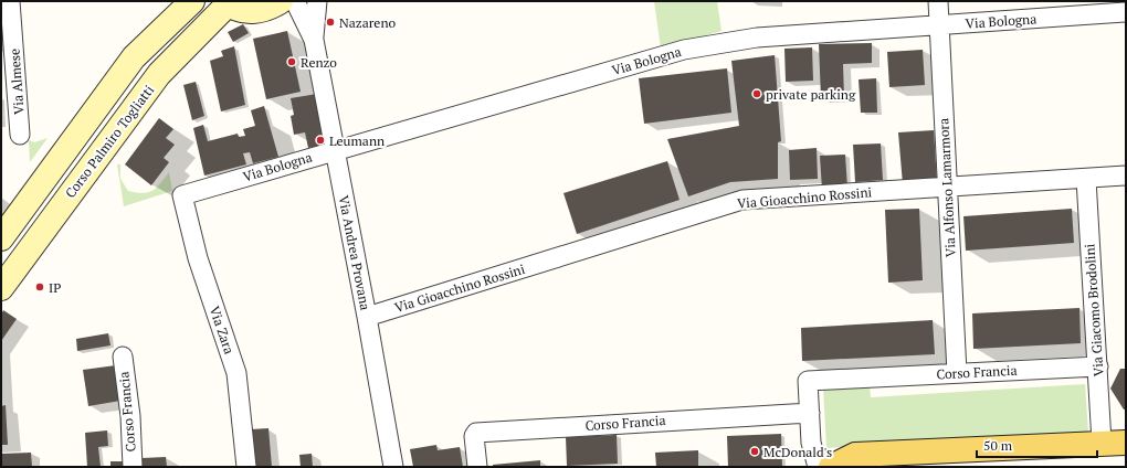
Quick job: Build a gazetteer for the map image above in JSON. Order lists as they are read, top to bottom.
{
  "streets": {
    "street": [
      "Via Bologna",
      "Via Almese",
      "Corso Palmiro Togliatti",
      "Via Alfonso Lamarmora",
      "Via Gioacchino Rossini",
      "Via Andrea Provana",
      "Via Giacomo Brodolini",
      "Via Zara",
      "Corso Francia"
    ]
  },
  "crossings": [
    ["Via Bologna", "Via Alfonso Lamarmora"],
    ["Via Bologna", "Via Andrea Provana"],
    ["Via Bologna", "Via Zara"],
    ["Via Alfonso Lamarmora", "Via Gioacchino Rossini"],
    ["Via Alfonso Lamarmora", "Corso Francia"],
    ["Via Gioacchino Rossini", "Via Andrea Provana"],
    ["Via Gioacchino Rossini", "Via Giacomo Brodolini"],
    ["Via Giacomo Brodolini", "Corso Francia"]
  ],
  "places": [
    "Nazareno",
    "Renzo",
    "private parking",
    "Leumann",
    "IP",
    "McDonald's"
  ],
  "scale_bar": "50 m"
}
